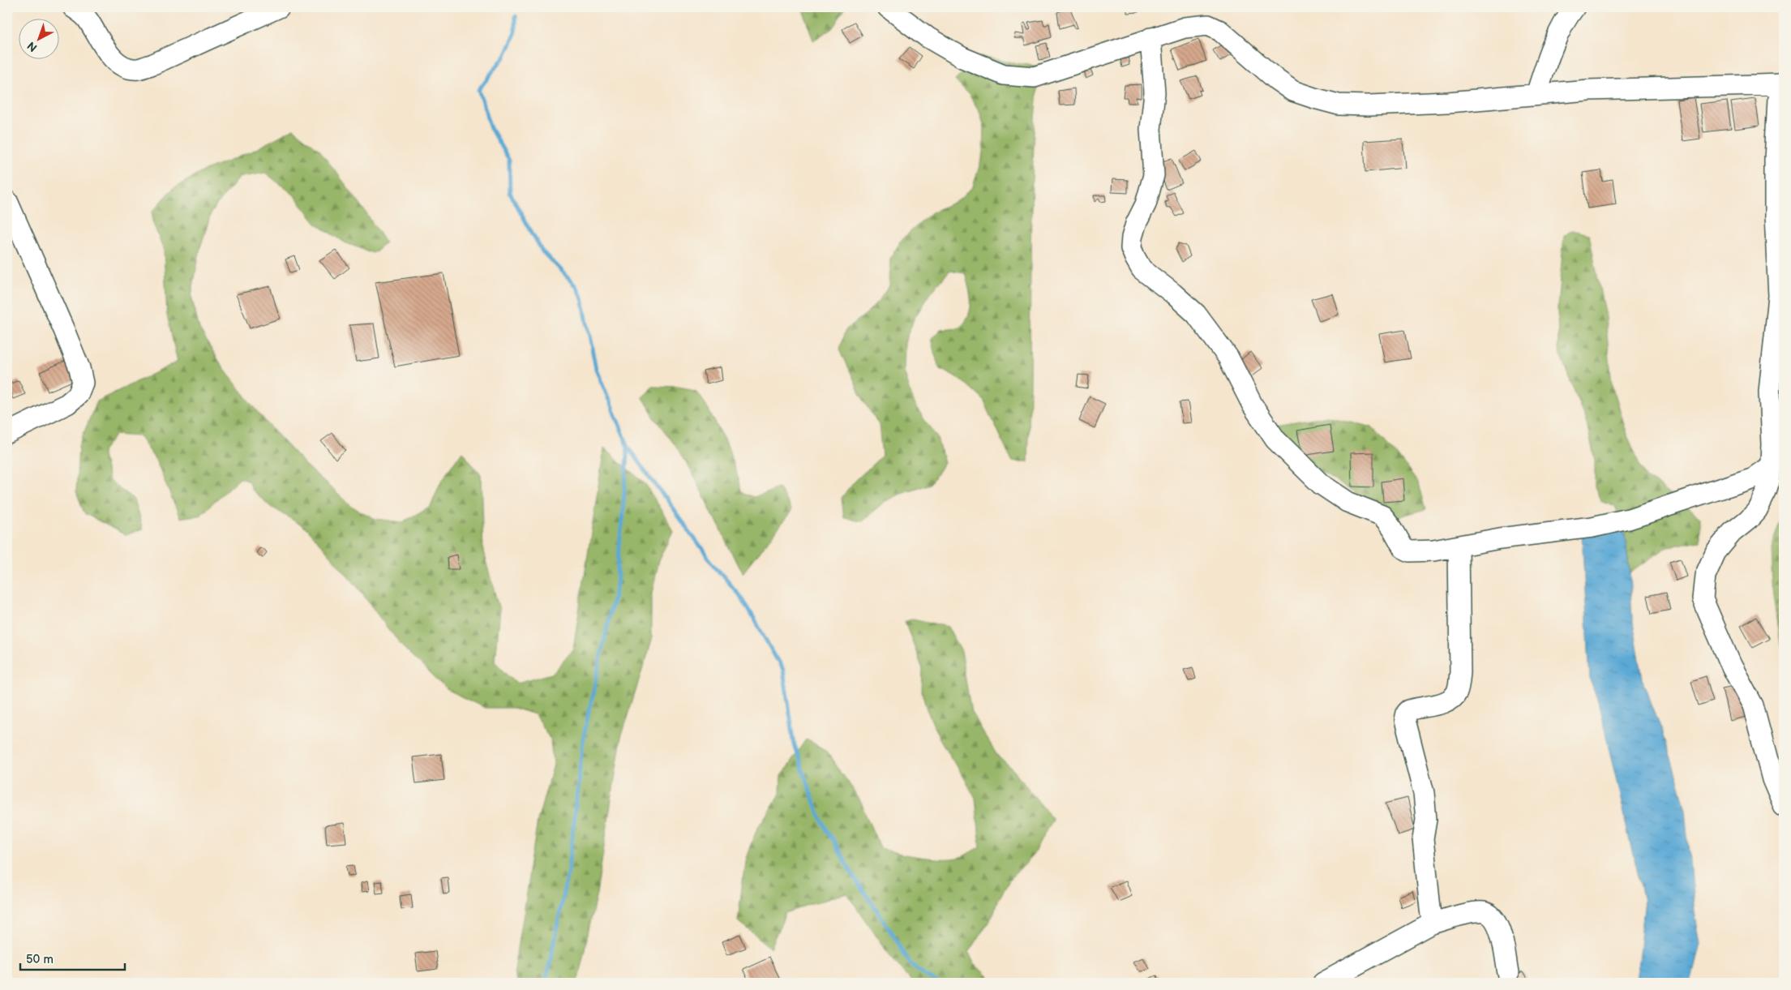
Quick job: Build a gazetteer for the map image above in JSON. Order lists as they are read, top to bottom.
{
  "scale_bar": "50 m",
  "north": "bottom left"
}
